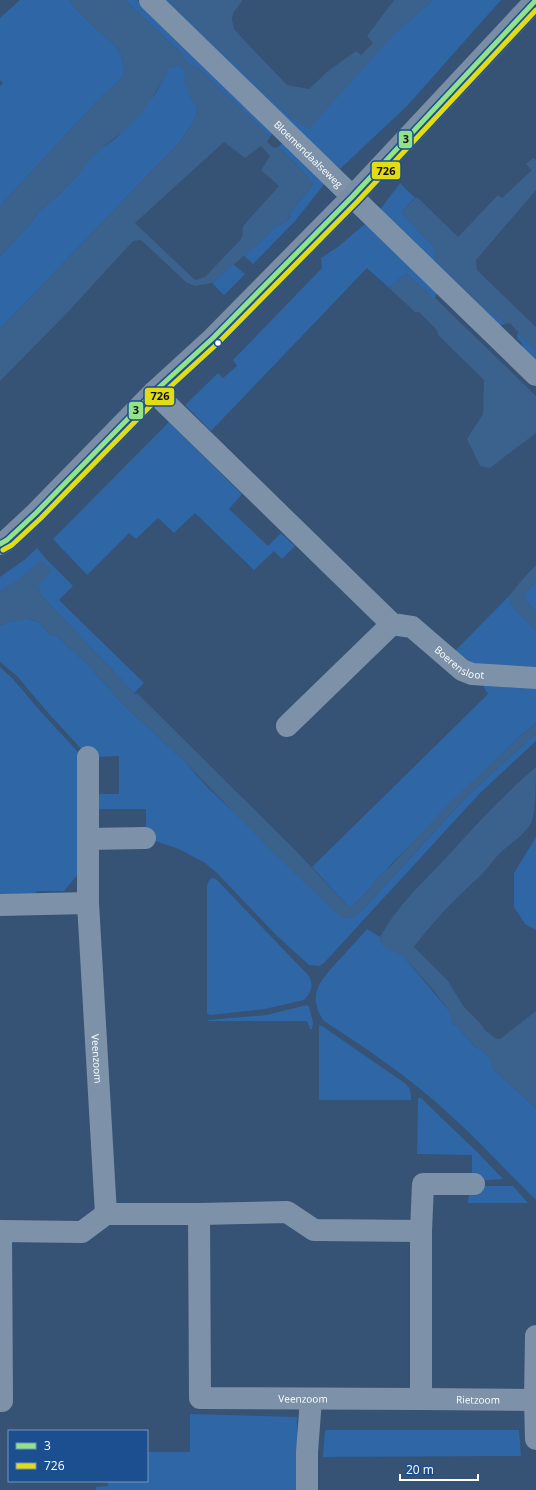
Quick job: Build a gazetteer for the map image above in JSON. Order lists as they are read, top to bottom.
{
  "streets": {
    "street": [
      "Bloemendaalseweg",
      "Boerensloot",
      "Veenzoom",
      "Rietzoom"
    ]
  },
  "crossings": [
    ["Veenzoom", "Rietzoom"]
  ],
  "lines": ["transit line 3", "transit line 726"],
  "legend": ["3", "726"],
  "scale_bar": "20 m"
}
